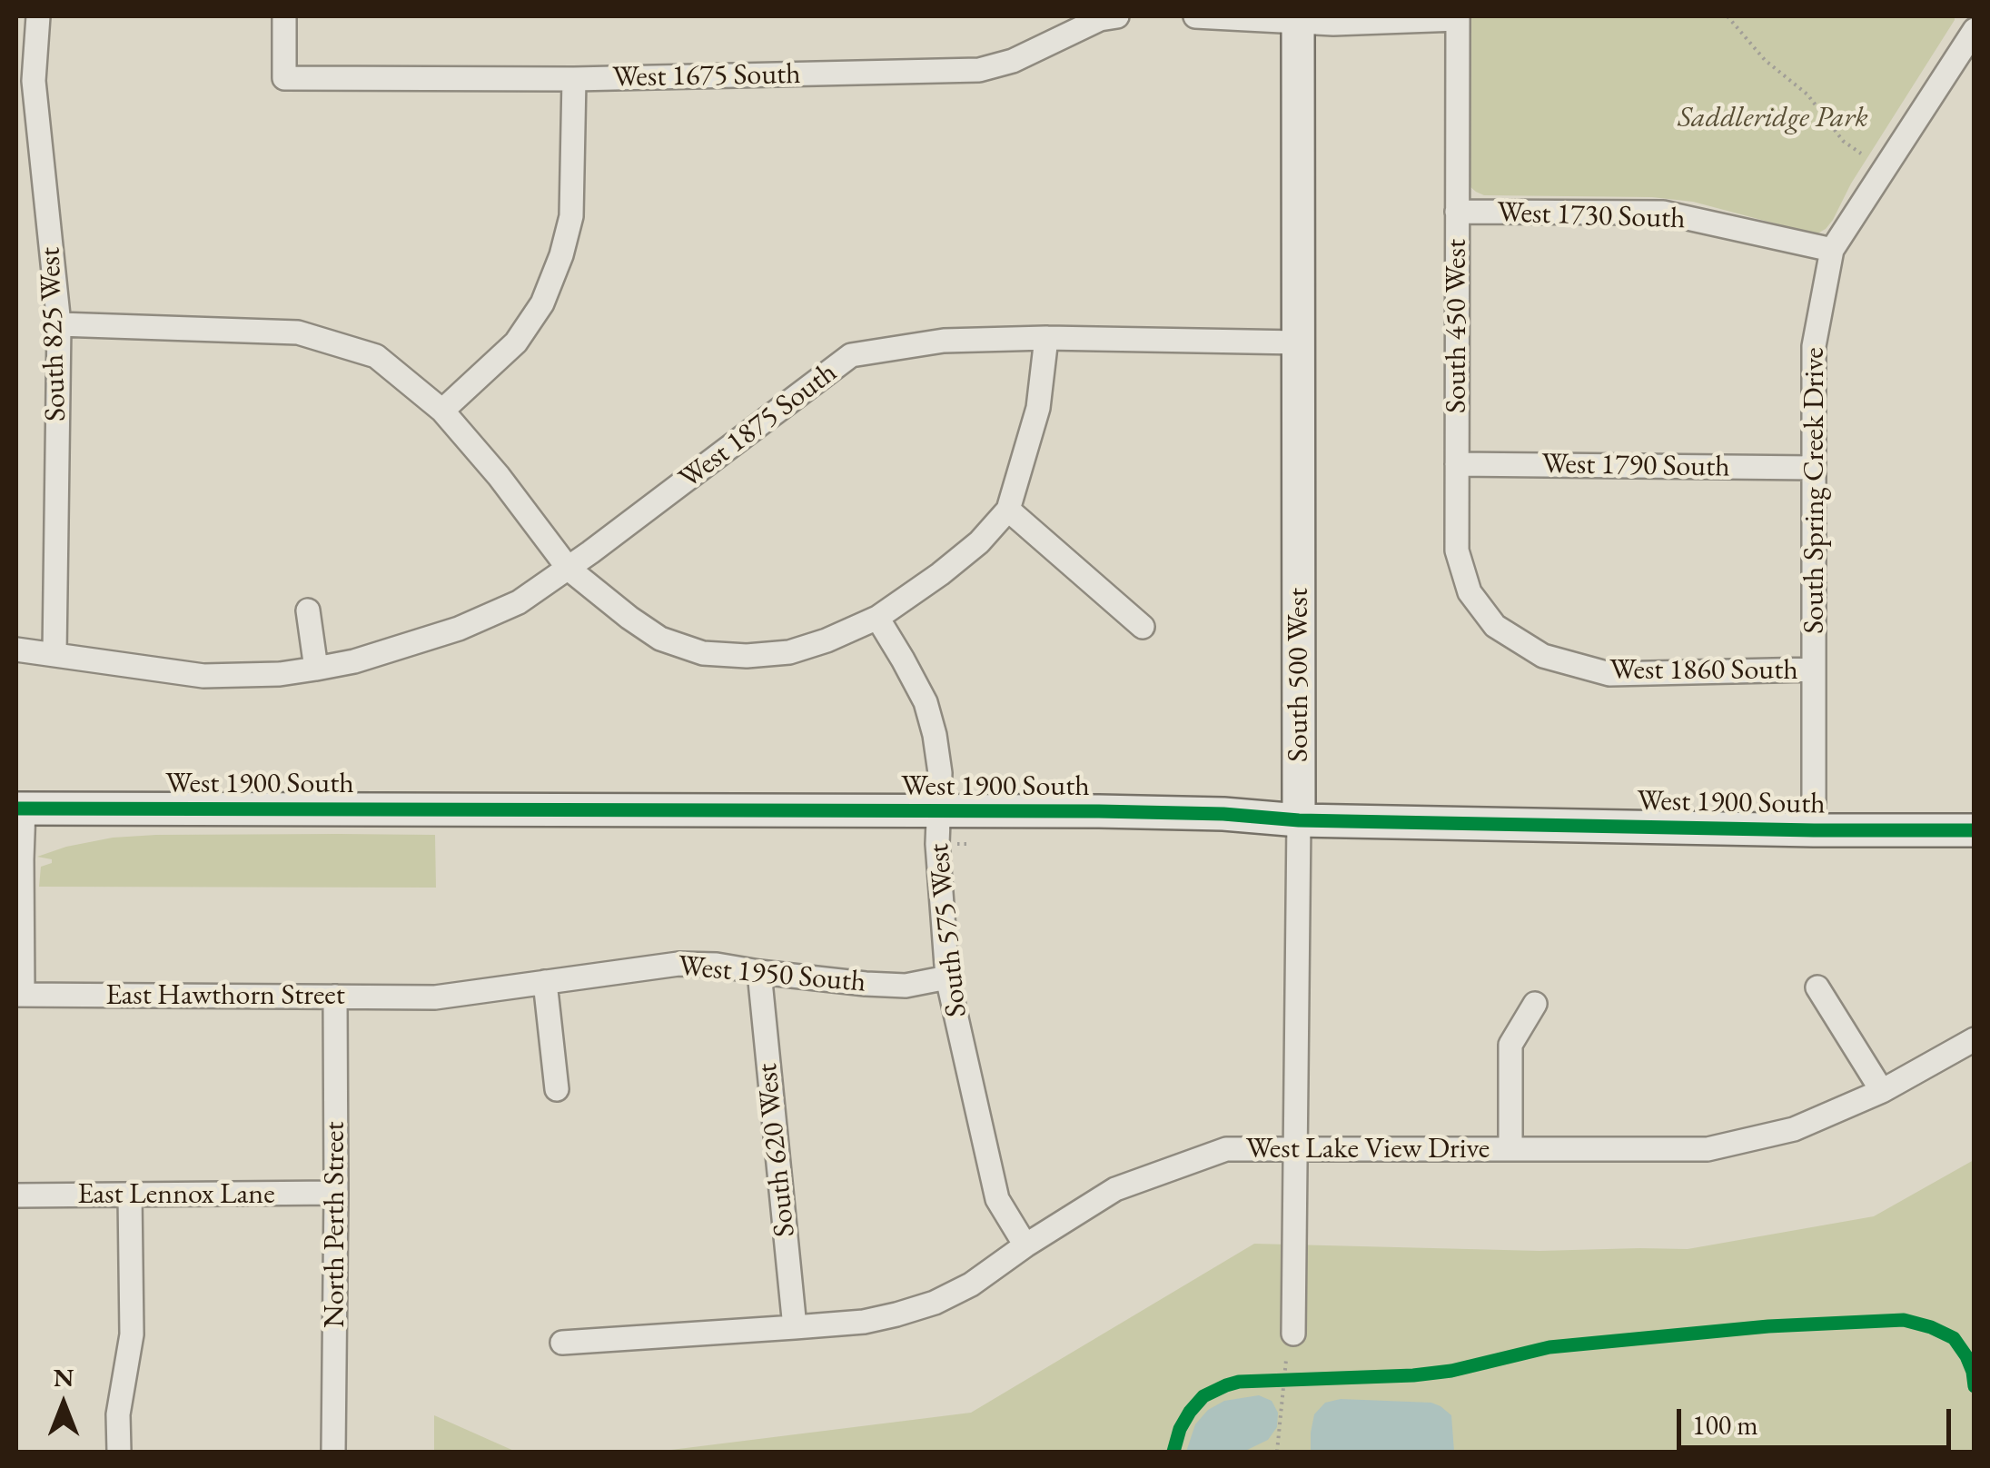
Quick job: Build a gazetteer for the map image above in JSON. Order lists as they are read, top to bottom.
{
  "streets": {
    "street": [
      "West 1675 South",
      "West 1730 South",
      "South 450 West",
      "South 825 West",
      "West 1875 South",
      "West 1790 South",
      "South Spring Creek Drive",
      "West 1860 South",
      "South 500 West",
      "West 1900 South",
      "South 575 West",
      "West 1950 South",
      "East Hawthorn Street",
      "West Lake View Drive",
      "South 620 West",
      "East Lennox Lane",
      "North Perth Street"
    ]
  },
  "crossings": [
    ["West 1730 South", "South 450 West"],
    ["West 1730 South", "South Spring Creek Drive"],
    ["South 450 West", "West 1790 South"],
    ["South 450 West", "West 1860 South"],
    ["South 825 West", "West 1875 South"],
    ["West 1875 South", "South 500 West"],
    ["West 1790 South", "South Spring Creek Drive"],
    ["South Spring Creek Drive", "West 1860 South"],
    ["South Spring Creek Drive", "West 1900 South"],
    ["South 500 West", "West 1900 South"],
    ["South 500 West", "West Lake View Drive"],
    ["West 1900 South", "South 575 West"],
    ["South 575 West", "West 1950 South"],
    ["South 575 West", "West Lake View Drive"],
    ["West 1950 South", "East Hawthorn Street"],
    ["West 1950 South", "South 620 West"],
    ["East Hawthorn Street", "North Perth Street"],
    ["West Lake View Drive", "South 620 West"],
    ["East Lennox Lane", "North Perth Street"]
  ],
  "parks": ["Saddleridge Park"],
  "scale_bar": "100 m",
  "north": "top"
}
